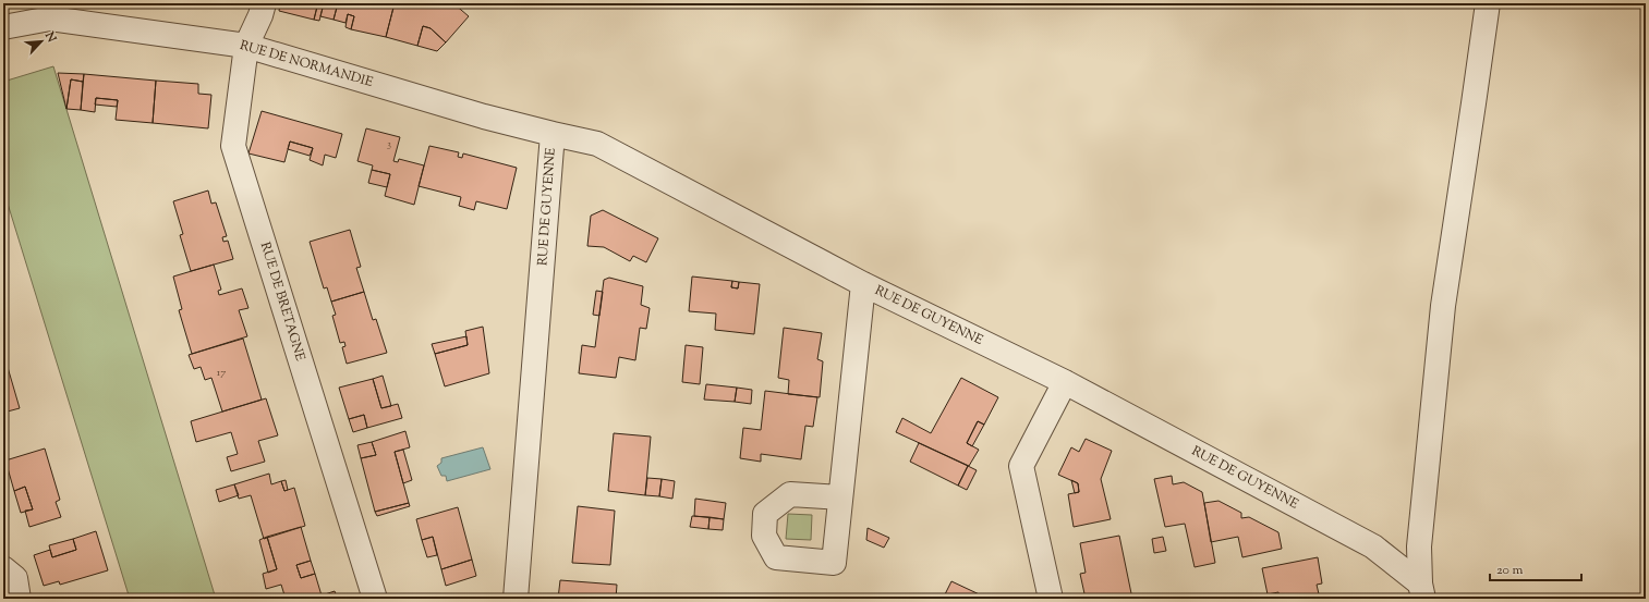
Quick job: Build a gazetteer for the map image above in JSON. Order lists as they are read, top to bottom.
{
  "streets": {
    "street": ["RUE DE NORMANDIE", "RUE DE GUYENNE", "RUE DE BRETAGNE"]
  },
  "crossings": [
    ["RUE DE NORMANDIE", "RUE DE GUYENNE"],
    ["RUE DE NORMANDIE", "RUE DE BRETAGNE"]
  ],
  "house_numbers": ["3", "17"],
  "scale_bar": "20 m",
  "north": "top right"
}
